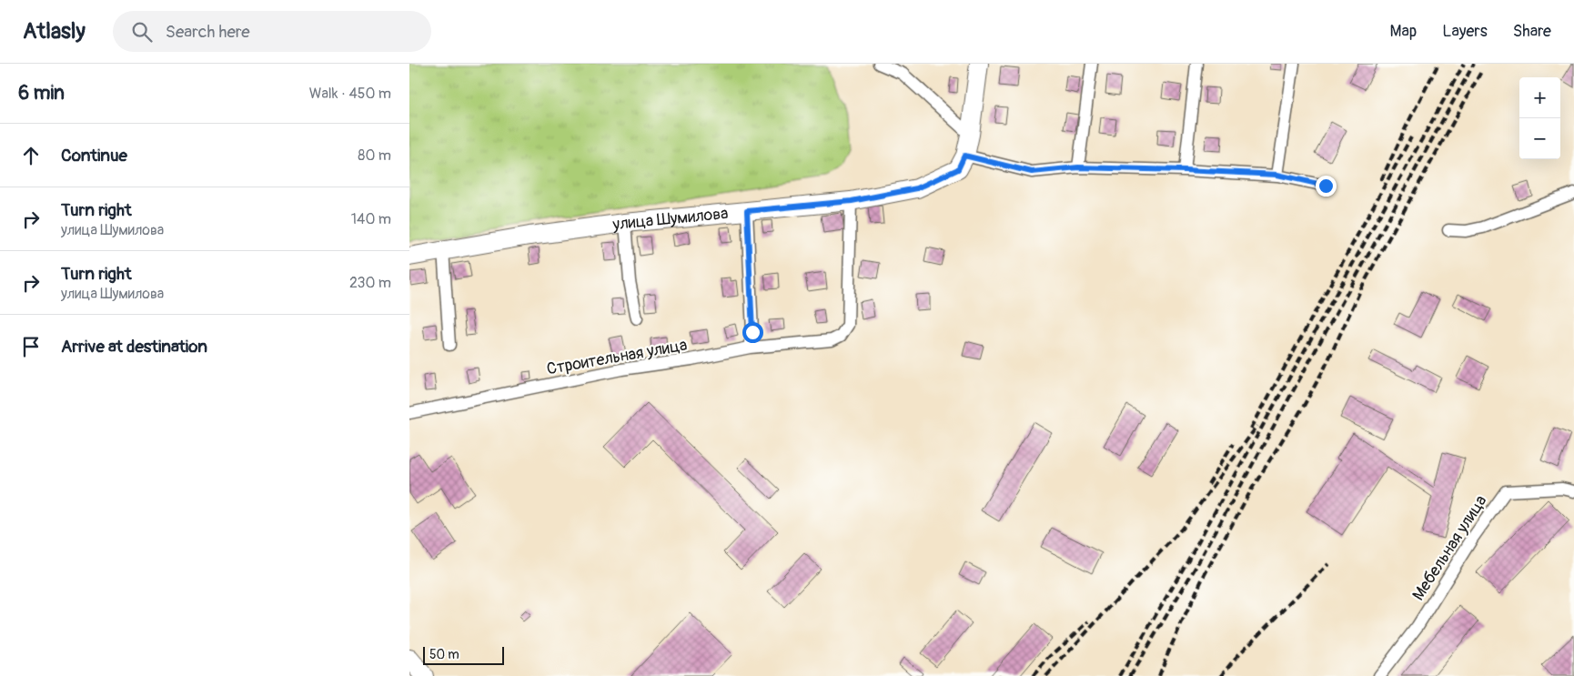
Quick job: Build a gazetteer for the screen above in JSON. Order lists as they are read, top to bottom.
{
  "streets": {
    "main road": ["улица Шумилова"],
    "street": ["Строительная улица", "Мебельная улица"]
  },
  "crossings": [
    ["улица Шумилова", "Строительная улица"]
  ],
  "scale_bar": "50 m",
  "page": {
    "header": "Atlasly",
    "search": "Search here",
    "nav": ["Map", "Layers", "Share"],
    "heading": ["6 min", "Walk · 450 m"],
    "map_buttons": ["+", "−"],
    "list": [
      ["Continue", "80 m"],
      ["Turn right", "улица Шумилова", "140 m"],
      ["Turn right", "улица Шумилова", "230 m"],
      "Arrive at destination"
    ],
    "scale": "50 m"
  }
}
